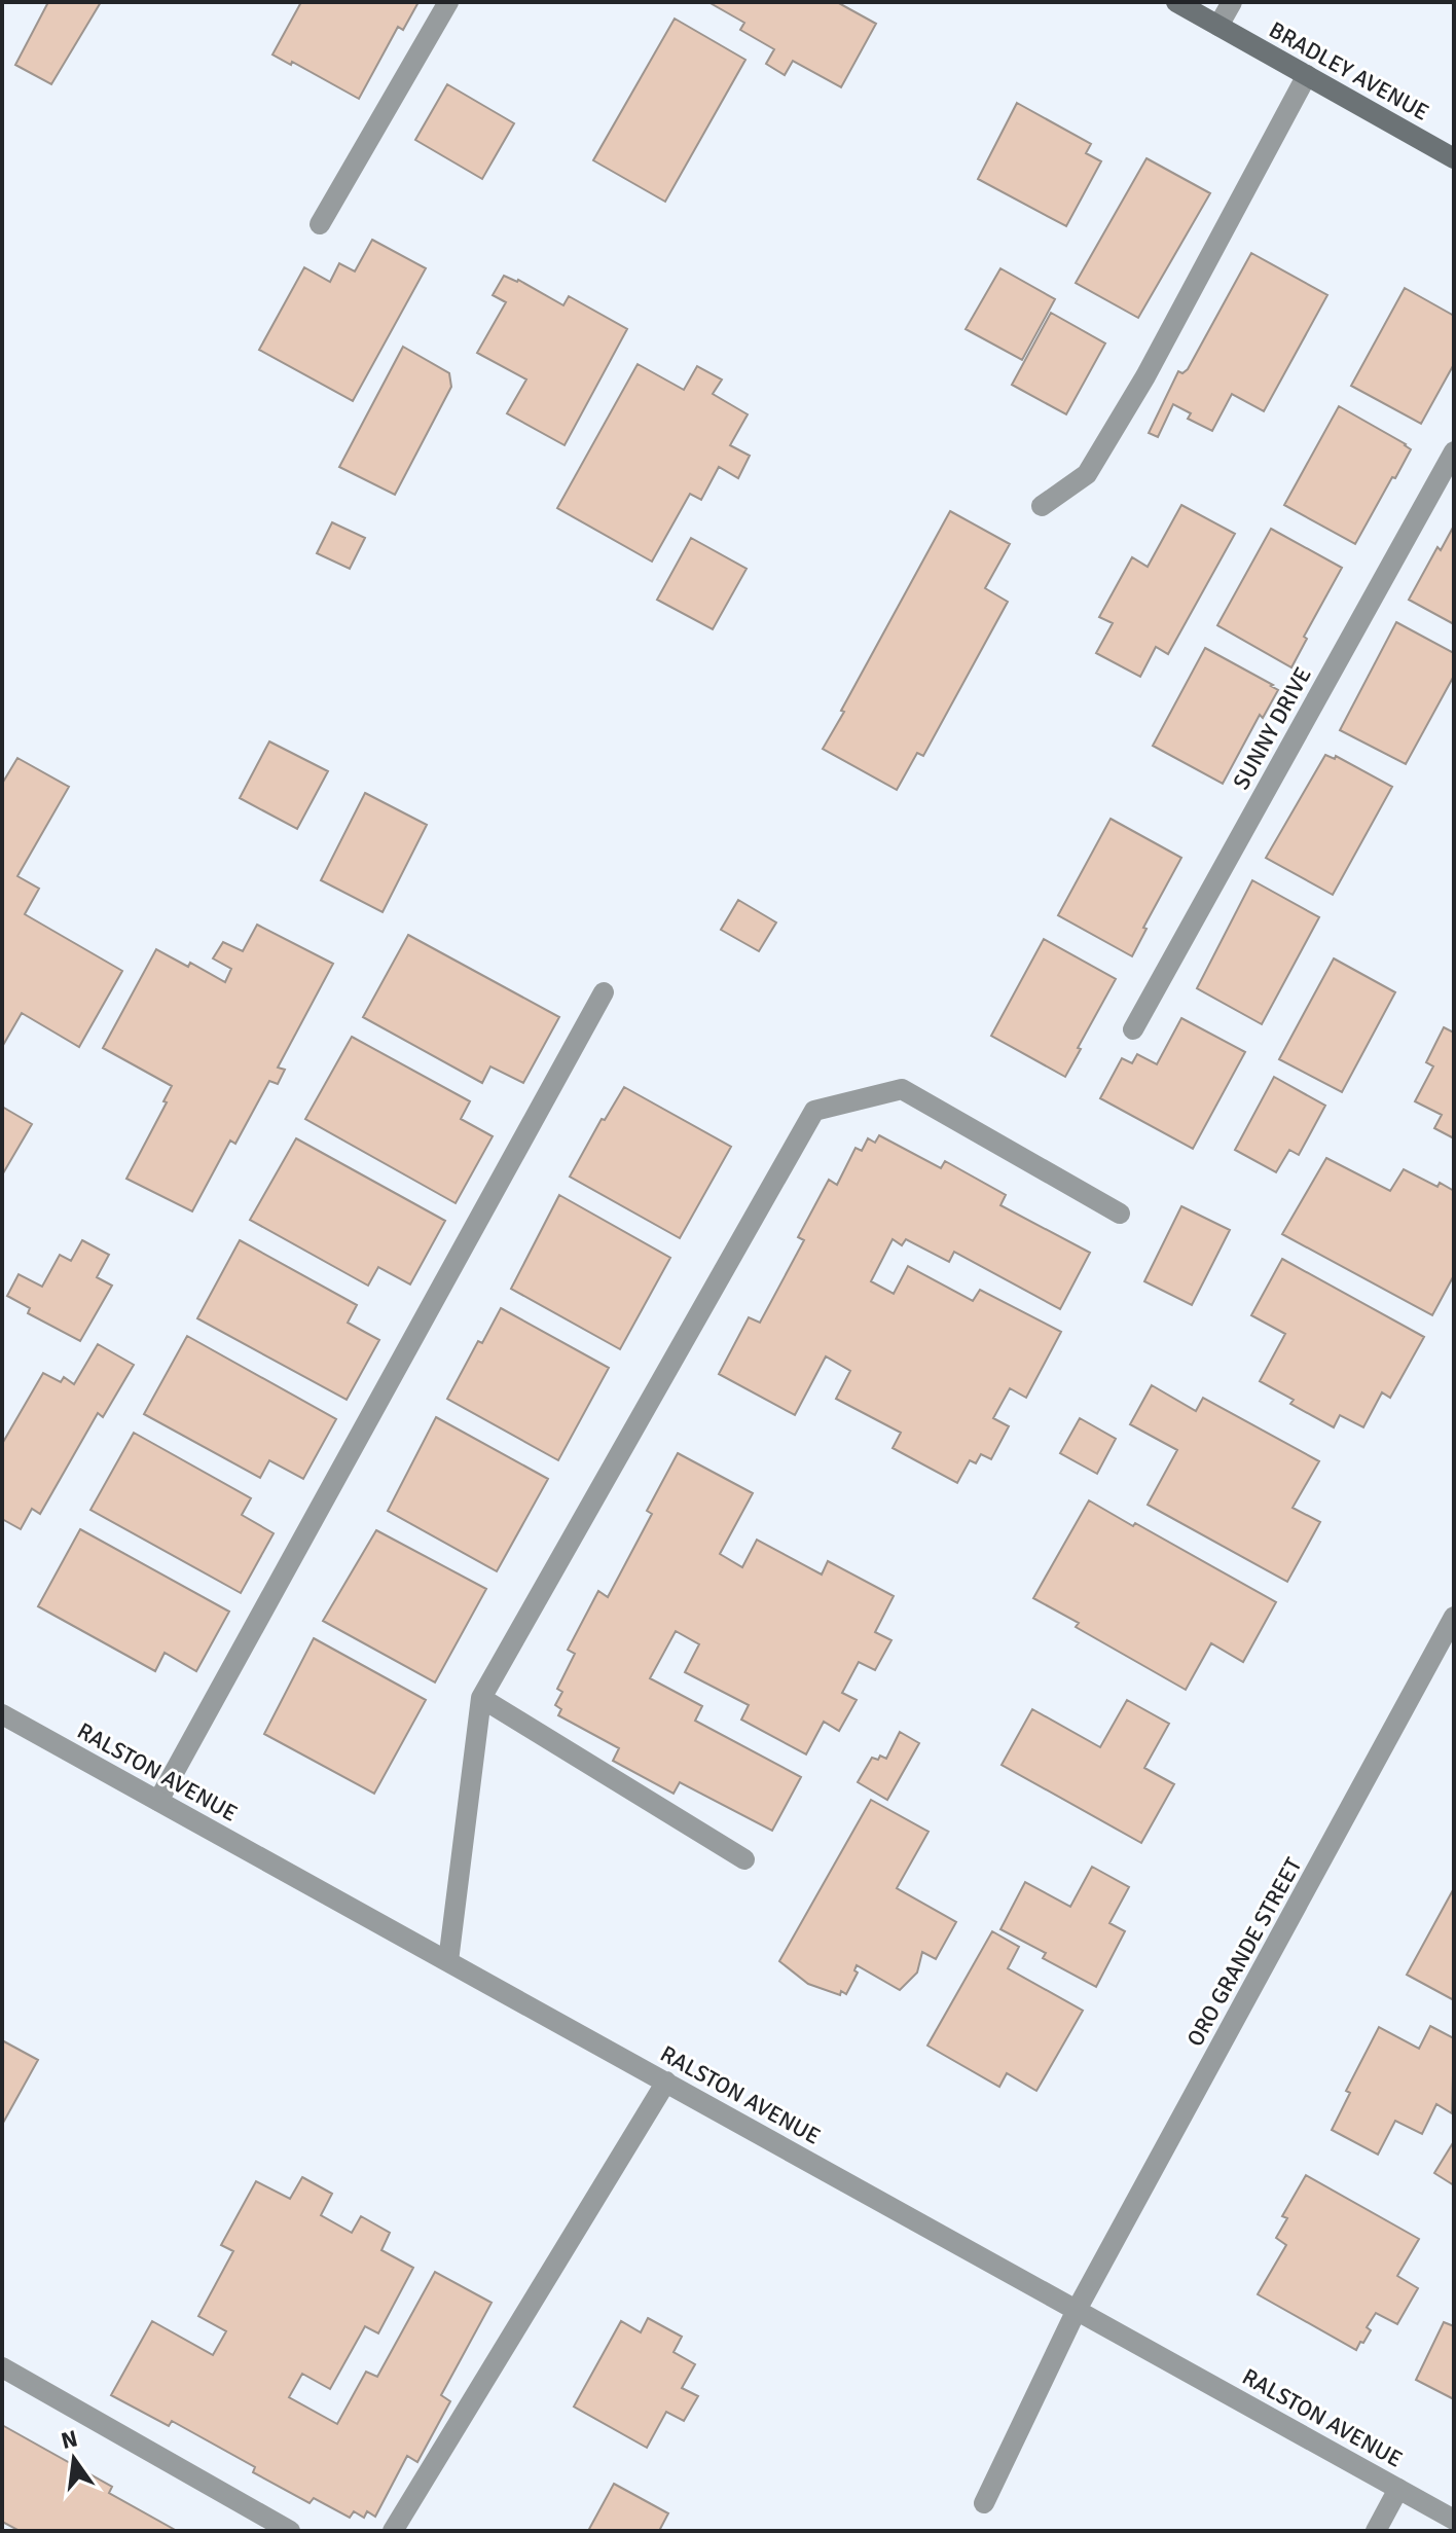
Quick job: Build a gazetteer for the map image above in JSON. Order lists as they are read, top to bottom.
{
  "streets": {
    "street": [
      "BRADLEY AVENUE",
      "SUNNY DRIVE",
      "RALSTON AVENUE",
      "ORO GRANDE STREET"
    ]
  },
  "crossings": [
    ["RALSTON AVENUE", "ORO GRANDE STREET"]
  ],
  "north": "top"
}
